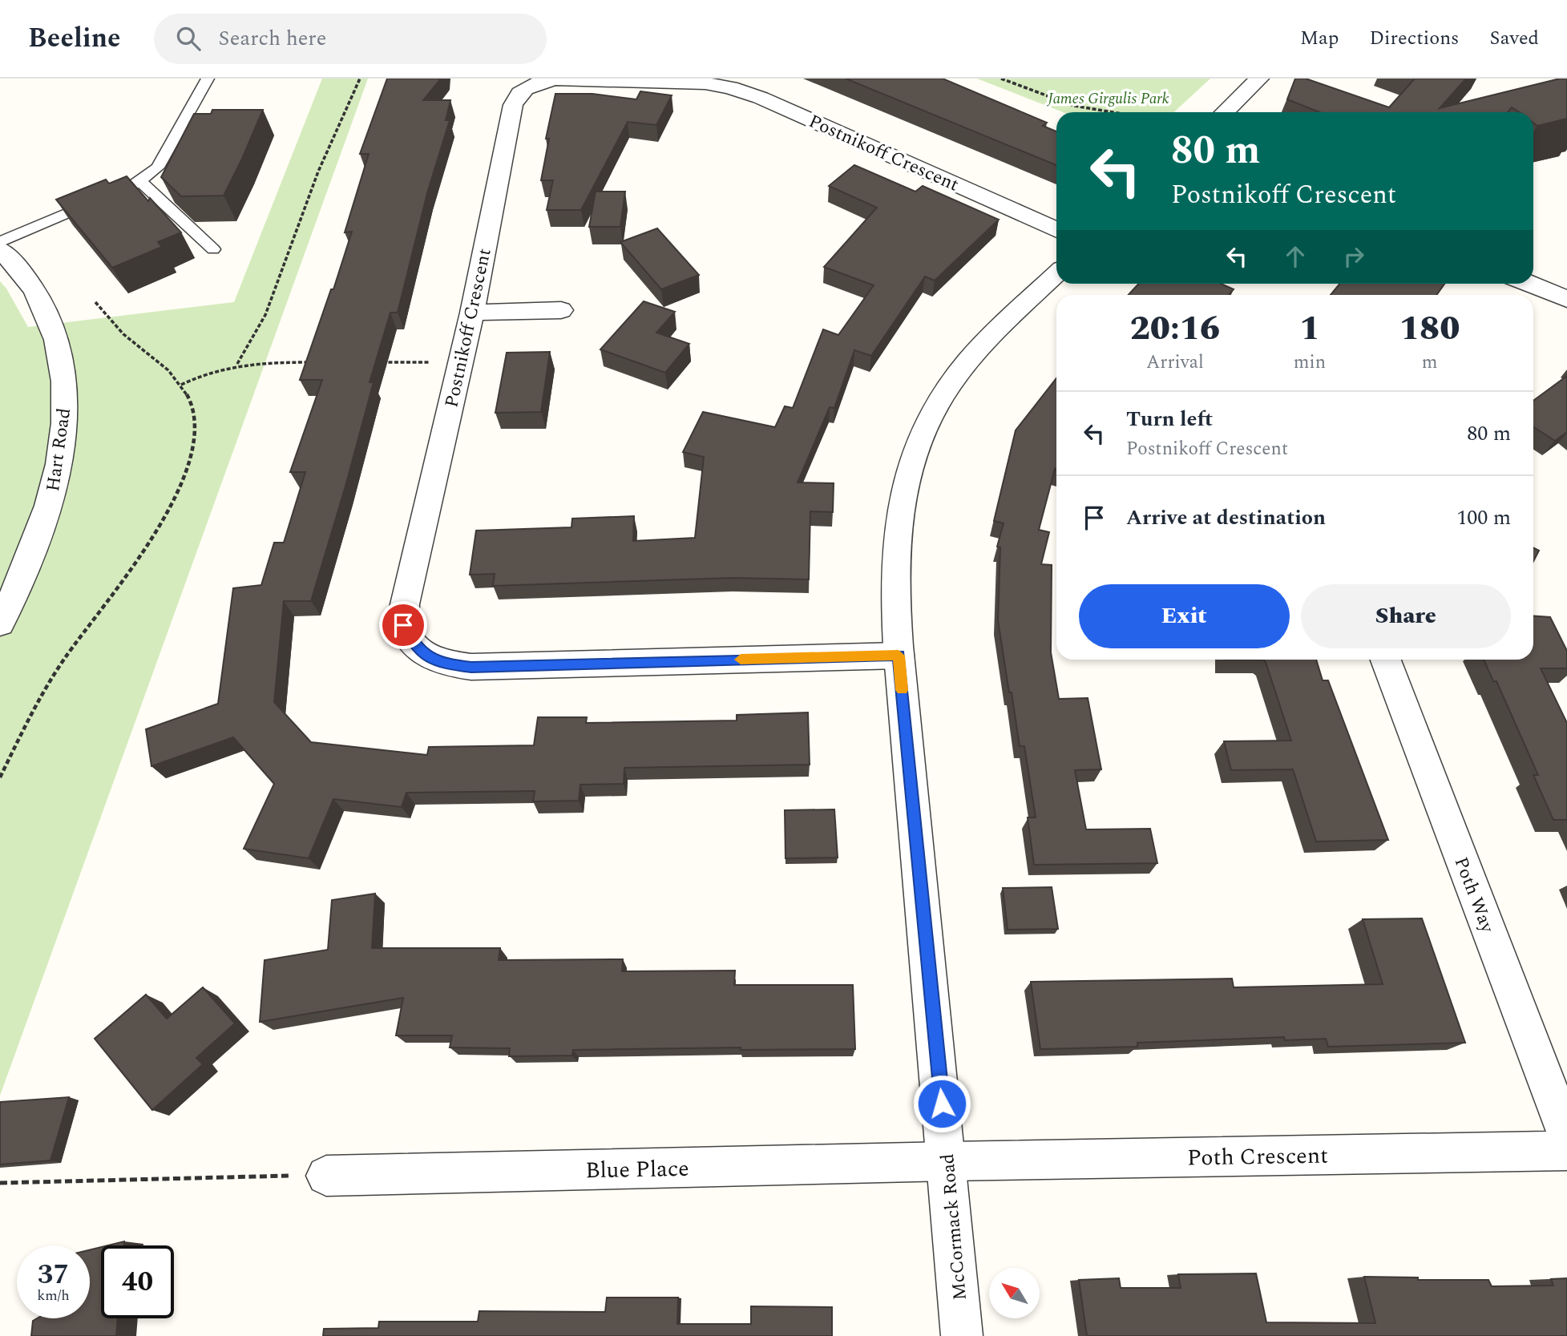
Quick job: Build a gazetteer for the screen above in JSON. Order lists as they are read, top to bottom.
{
  "streets": {
    "street": [
      "Postnikoff Crescent",
      "Hart Road",
      "Poth Way",
      "Poth Crescent",
      "Blue Place",
      "McCormack Road"
    ]
  },
  "crossings": [
    ["Postnikoff Crescent", "McCormack Road"],
    ["Poth Crescent", "Blue Place"],
    ["Poth Crescent", "McCormack Road"],
    ["Blue Place", "McCormack Road"]
  ],
  "parks": ["James Girgulis Park"],
  "north": "top left",
  "page": {
    "header": "Beeline",
    "search": "Search here",
    "nav": ["Map", "Directions", "Saved"],
    "turn": ["80 m", "Postnikoff Crescent"],
    "eta": [
      "20:16",
      "Arrival",
      "1",
      "min",
      "180",
      "m"
    ],
    "list": [
      {
        "name": "Turn left",
        "note": "Postnikoff Crescent",
        "value": "80 m"
      },
      {
        "name": "Arrive at destination",
        "value": "100 m"
      }
    ],
    "buttons": ["Exit", "Share"],
    "speed": "37 km/h",
    "limit": "40"
  }
}
